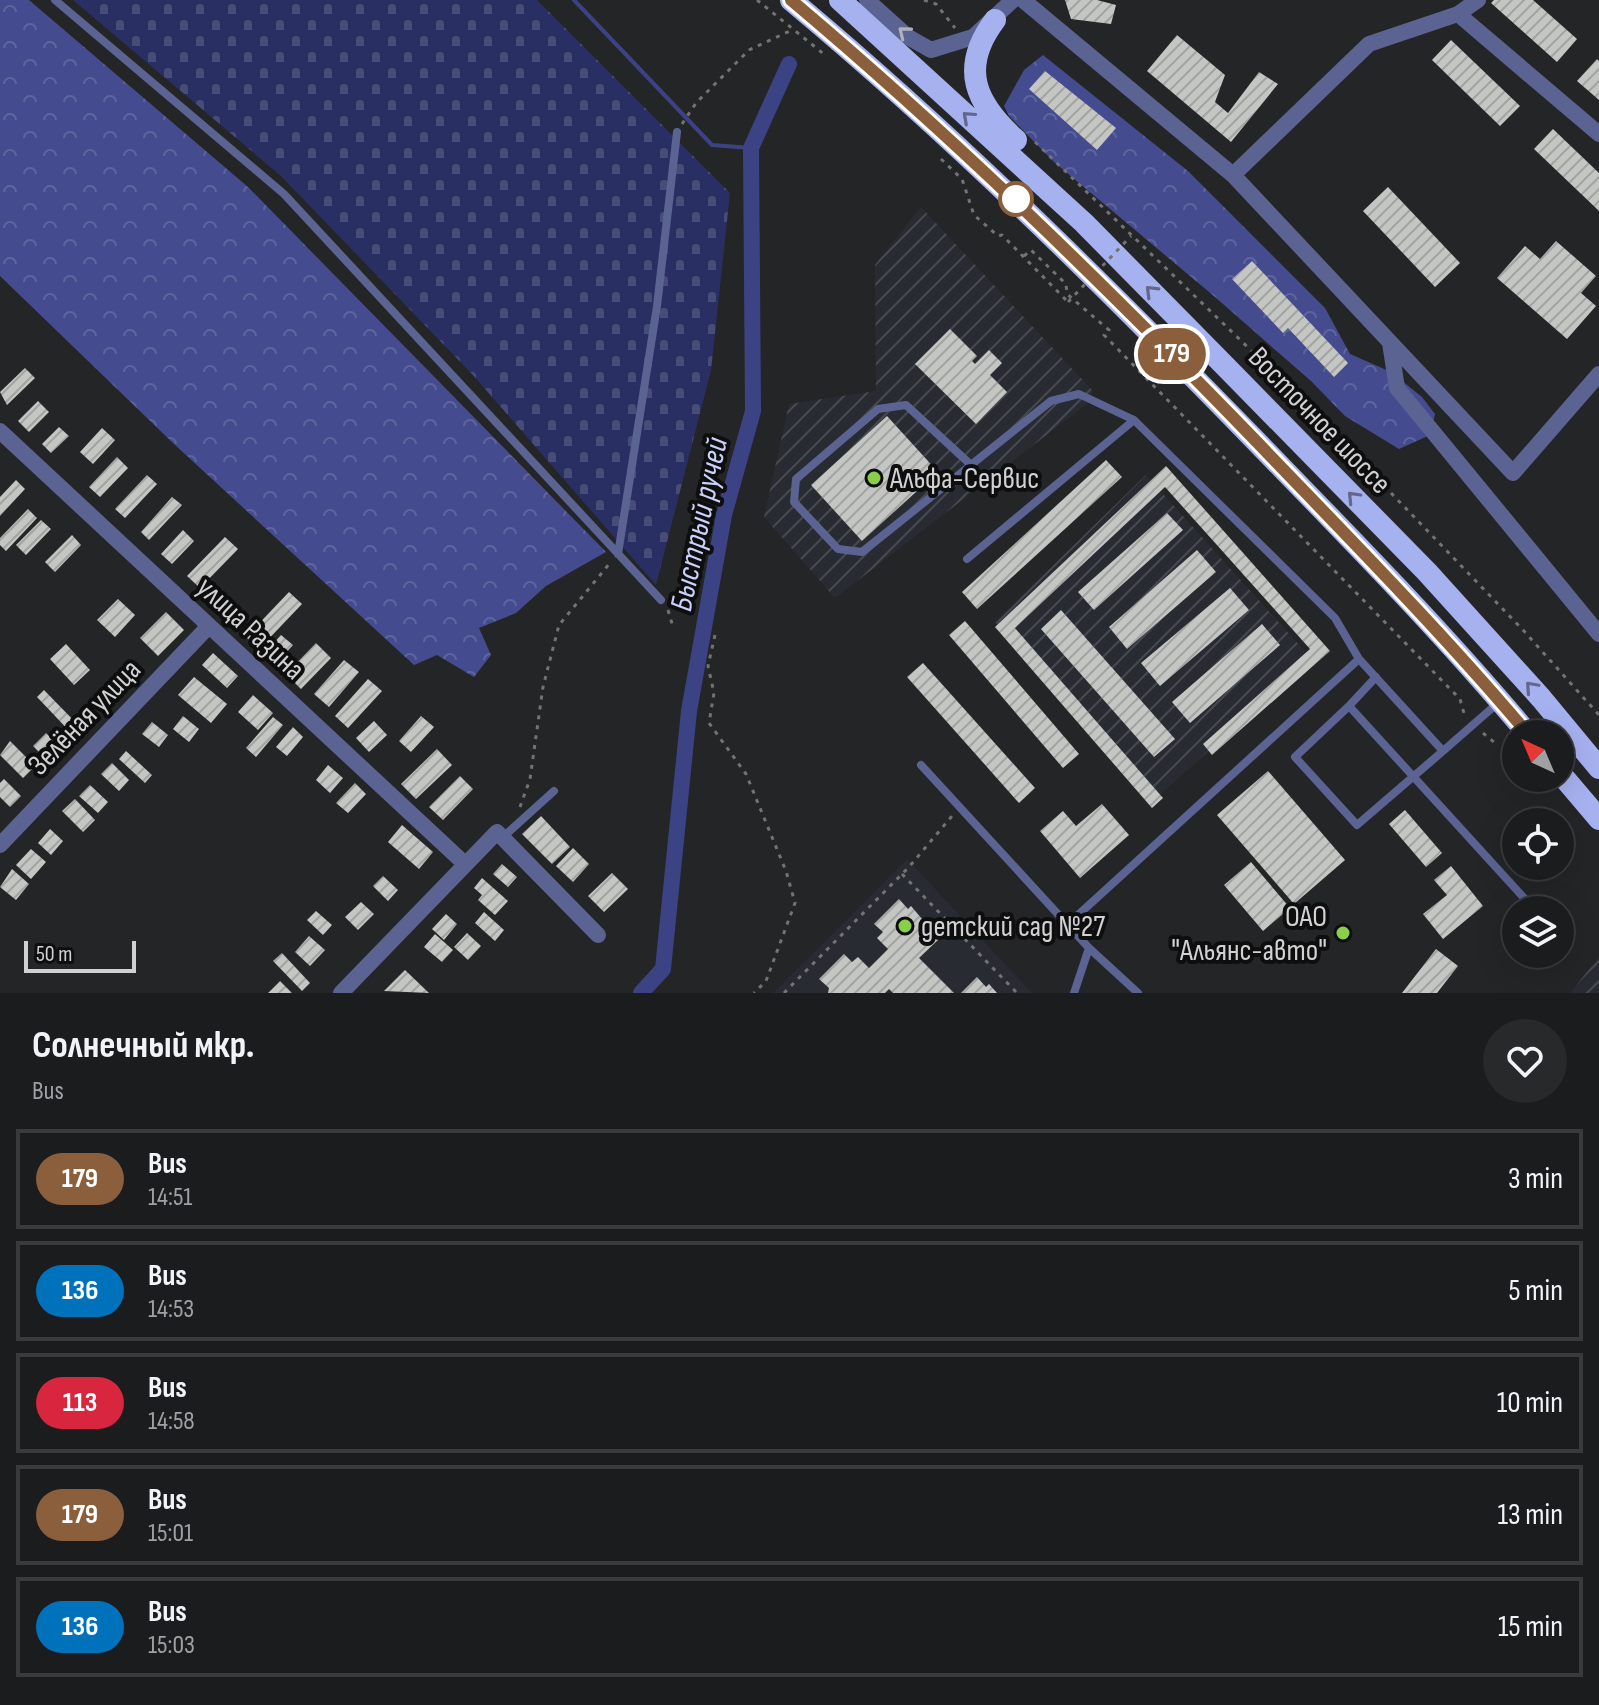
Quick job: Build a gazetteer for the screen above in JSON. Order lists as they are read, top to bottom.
{
  "streets": {
    "highway": ["Восточное шоссе"],
    "street": ["улица Разина", "Зелёная улица"]
  },
  "crossings": [
    ["улица Разина", "Зелёная улица"]
  ],
  "water": ["Быстрый ручей"],
  "places": ["Альфа-Сервис", "детский сад №27", "ОАО \"Альянс-авто\""],
  "lines": ["bus line 179"],
  "scale_bar": "50 m",
  "north": "top left",
  "page": {
    "on_map": "179",
    "scale": "50 m",
    "heading": ["Солнечный мкр.", "Bus"],
    "list": [
      {
        "mark": "179",
        "name": "Bus",
        "note": "14:51",
        "value": "3 min"
      },
      {
        "mark": "136",
        "name": "Bus",
        "note": "14:53",
        "value": "5 min"
      },
      {
        "mark": "113",
        "name": "Bus",
        "note": "14:58",
        "value": "10 min"
      },
      {
        "mark": "179",
        "name": "Bus",
        "note": "15:01",
        "value": "13 min"
      },
      {
        "mark": "136",
        "name": "Bus",
        "note": "15:03",
        "value": "15 min"
      }
    ]
  }
}
